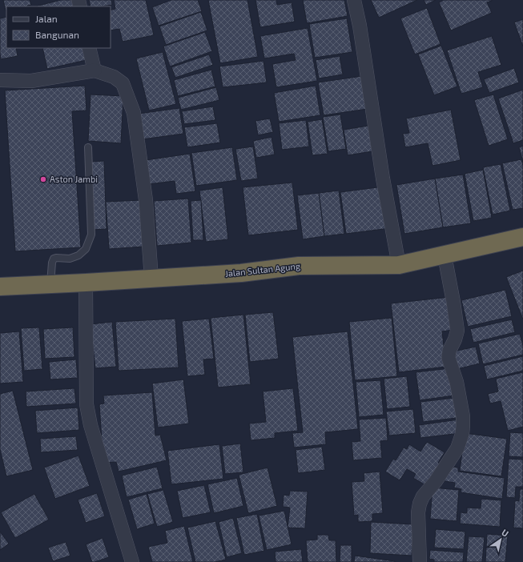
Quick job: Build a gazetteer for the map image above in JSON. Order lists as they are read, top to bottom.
{
  "streets": {
    "highway": ["Jalan Sultan Agung"]
  },
  "places": ["Aston Jambi"],
  "legend": ["Jalan", "Bangunan"],
  "north": "top right"
}
